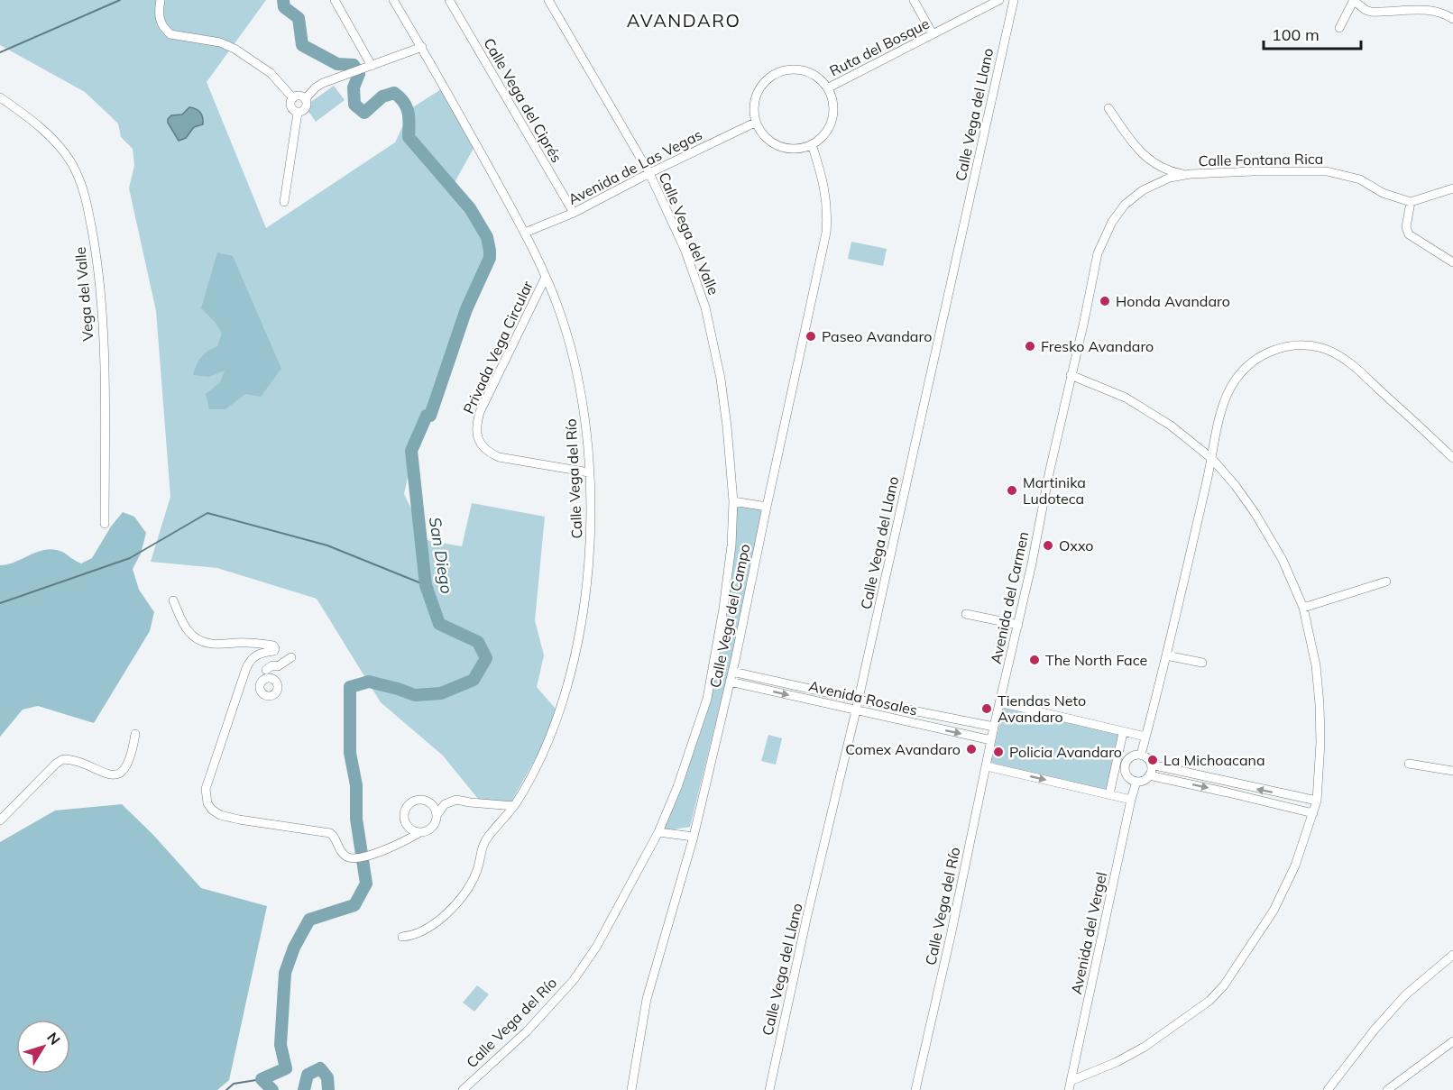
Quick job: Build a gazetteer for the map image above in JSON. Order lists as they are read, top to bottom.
{
  "streets": {
    "street": [
      "Ruta del Bosque",
      "Calle Vega del Ciprés",
      "Calle Vega del Llano",
      "Calle Fontana Rica",
      "Avenida de Las Vegas",
      "Calle Vega del Valle",
      "Vega del Valle",
      "Privada Vega Circular",
      "Calle Vega del Río",
      "Avenida del Carmen",
      "Calle Vega del Campo",
      "Avenida Rosales",
      "Avenida del Vergel"
    ]
  },
  "crossings": [
    ["Ruta del Bosque", "Avenida de Las Vegas"],
    ["Ruta del Bosque", "Calle Vega del Campo"],
    ["Calle Vega del Ciprés", "Avenida de Las Vegas"],
    ["Calle Vega del Llano", "Avenida Rosales"],
    ["Calle Fontana Rica", "Avenida del Carmen"],
    ["Avenida de Las Vegas", "Calle Vega del Valle"],
    ["Avenida de Las Vegas", "Calle Vega del Río"],
    ["Avenida de Las Vegas", "Calle Vega del Campo"],
    ["Calle Vega del Valle", "Calle Vega del Campo"],
    ["Privada Vega Circular", "Calle Vega del Río"],
    ["Calle Vega del Río", "Avenida del Carmen"],
    ["Calle Vega del Río", "Calle Vega del Campo"],
    ["Calle Vega del Río", "Avenida Rosales"],
    ["Avenida del Carmen", "Avenida Rosales"],
    ["Calle Vega del Campo", "Avenida Rosales"]
  ],
  "districts": ["AVANDARO"],
  "water": ["San Diego"],
  "places": [
    "Honda Avandaro",
    "Paseo Avandaro",
    "Fresko Avandaro",
    "Martinika Ludoteca",
    "Oxxo",
    "The North Face",
    "Tiendas Neto Avandaro",
    "Comex Avandaro",
    "Policia Avandaro",
    "La Michoacana"
  ],
  "scale_bar": "100 m",
  "north": "top right"
}
